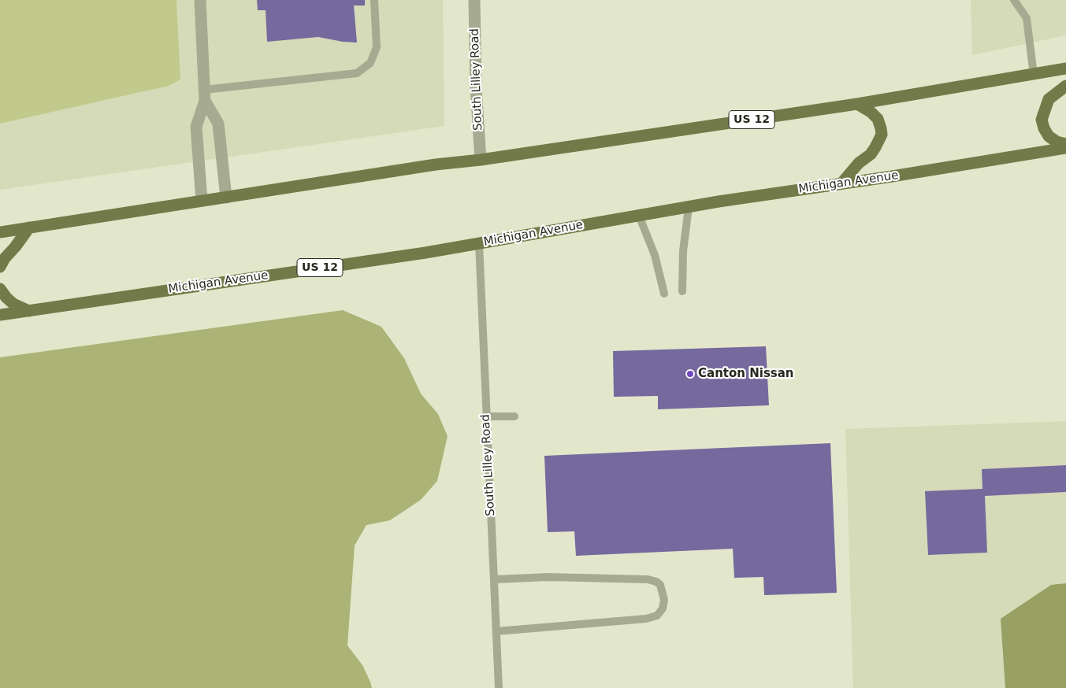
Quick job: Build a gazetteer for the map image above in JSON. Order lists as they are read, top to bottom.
{
  "streets": {
    "main road": ["US 12", "Michigan Avenue"],
    "street": ["South Lilley Road"]
  },
  "crossings": [
    ["South Lilley Road", "US 12"],
    ["South Lilley Road", "Michigan Avenue"]
  ],
  "places": ["Canton Nissan"]
}
